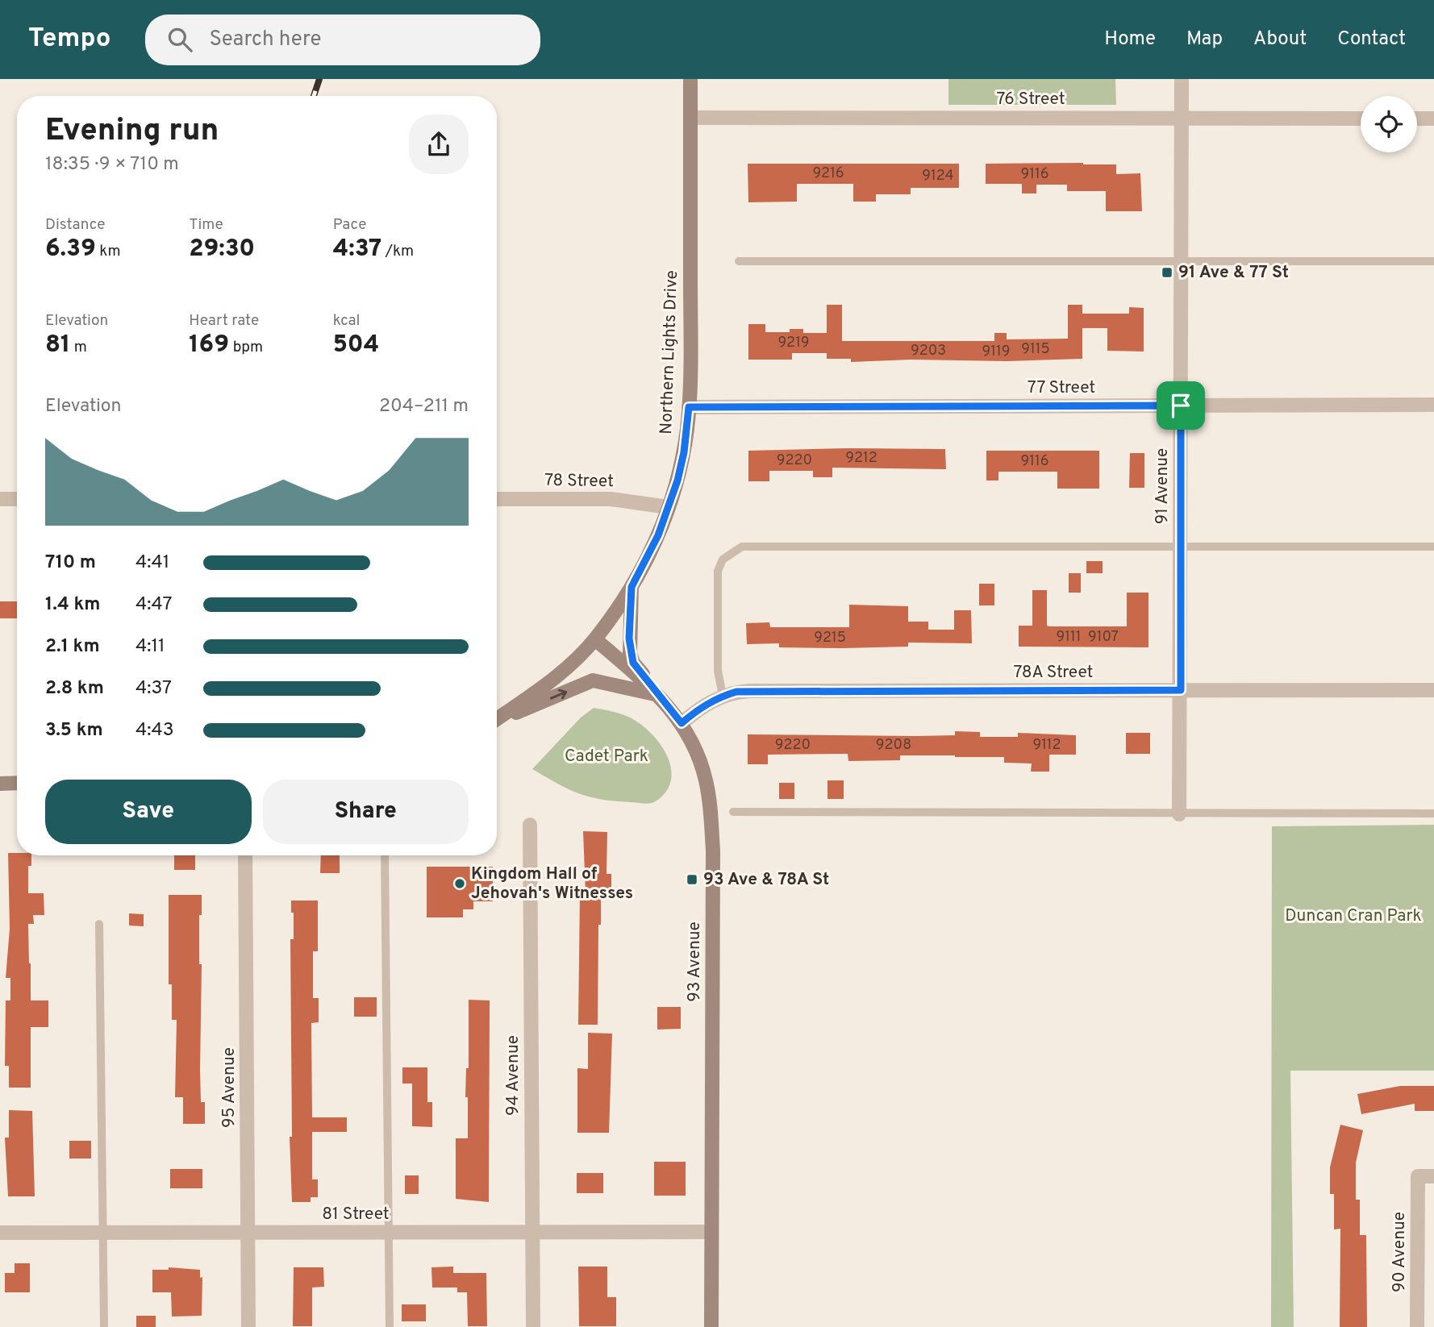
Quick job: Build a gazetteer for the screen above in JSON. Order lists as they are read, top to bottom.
{
  "streets": {
    "main road": ["Northern Lights Drive", "93 Avenue"],
    "street": [
      "76 Street",
      "77 Street",
      "78 Street",
      "91 Avenue",
      "78A Street",
      "94 Avenue",
      "95 Avenue",
      "81 Street",
      "90 Avenue"
    ]
  },
  "crossings": [
    ["76 Street", "Northern Lights Drive"],
    ["76 Street", "91 Avenue"],
    ["Northern Lights Drive", "77 Street"],
    ["Northern Lights Drive", "78 Street"],
    ["Northern Lights Drive", "93 Avenue"],
    ["77 Street", "91 Avenue"],
    ["91 Avenue", "78A Street"],
    ["78A Street", "93 Avenue"],
    ["93 Avenue", "81 Street"],
    ["94 Avenue", "81 Street"],
    ["95 Avenue", "81 Street"]
  ],
  "parks": ["Cadet Park", "Duncan Cran Park"],
  "places": {
    "transit": ["91 Ave & 77 St", "93 Ave & 78A St"],
    "other": ["Kingdom Hall of Jehovah's Witnesses"]
  },
  "house_numbers": [
    "9216",
    "9116",
    "9124",
    "9219",
    "9115",
    "9203",
    "9119",
    "9212",
    "9220",
    "9116",
    "9111",
    "9107",
    "9215",
    "9220",
    "9208",
    "9112"
  ],
  "page": {
    "header": "Tempo",
    "search": "Search here",
    "nav": [
      "Home",
      "Map",
      "About",
      "Contact"
    ],
    "heading": ["Evening run", "18:35 · 9 × 710 m"],
    "stats": [
      ["Distance", "6.39 km"],
      ["Time", "29:30"],
      ["Pace", "4:37 /km"],
      ["Elevation", "81 m"],
      ["Heart rate", "169 bpm"],
      ["kcal", "504"]
    ],
    "chart": ["Elevation", "204–211 m"],
    "list": [
      {
        "name": "710 m",
        "note": "4:41"
      },
      {
        "name": "1.4 km",
        "note": "4:47"
      },
      {
        "name": "2.1 km",
        "note": "4:11"
      },
      {
        "name": "2.8 km",
        "note": "4:37"
      },
      {
        "name": "3.5 km",
        "note": "4:43"
      }
    ],
    "buttons": ["Save", "Share"]
  }
}
